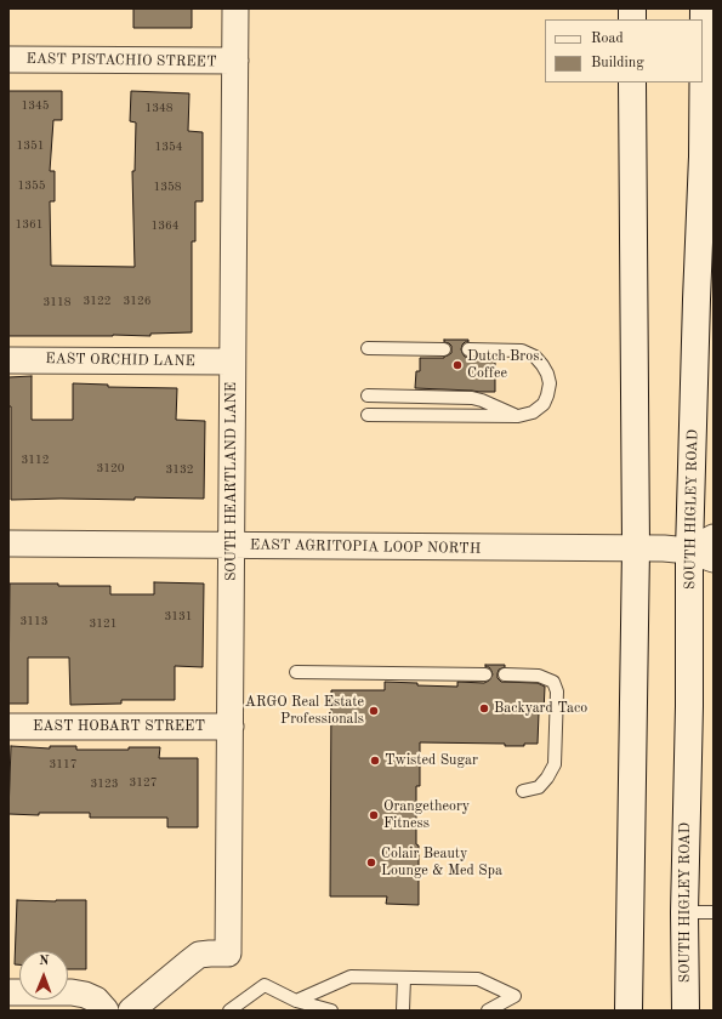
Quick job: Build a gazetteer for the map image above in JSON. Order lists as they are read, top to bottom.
{
  "streets": {
    "main road": ["SOUTH HIGLEY ROAD"],
    "street": [
      "EAST PISTACHIO STREET",
      "EAST ORCHID LANE",
      "SOUTH HEARTLAND LANE",
      "EAST AGRITOPIA LOOP NORTH",
      "EAST HOBART STREET"
    ]
  },
  "crossings": [
    ["EAST PISTACHIO STREET", "SOUTH HEARTLAND LANE"],
    ["EAST ORCHID LANE", "SOUTH HEARTLAND LANE"],
    ["SOUTH HEARTLAND LANE", "EAST AGRITOPIA LOOP NORTH"],
    ["SOUTH HEARTLAND LANE", "EAST HOBART STREET"],
    ["SOUTH HIGLEY ROAD", "EAST AGRITOPIA LOOP NORTH"]
  ],
  "places": [
    "Dutch Bros. Coffee",
    "Backyard Taco",
    "ARGO Real Estate Professionals",
    "Twisted Sugar",
    "Orangetheory Fitness",
    "Colair Beauty Lounge & Med Spa"
  ],
  "house_numbers": [
    "1345",
    "1348",
    "1351",
    "1354",
    "1355",
    "1358",
    "1361",
    "1364",
    "3122",
    "3126",
    "3118",
    "3112",
    "3120",
    "3132",
    "3131",
    "3113",
    "3121",
    "3117",
    "3127",
    "3123"
  ],
  "legend": ["Road", "Building"],
  "north": "top"
}
